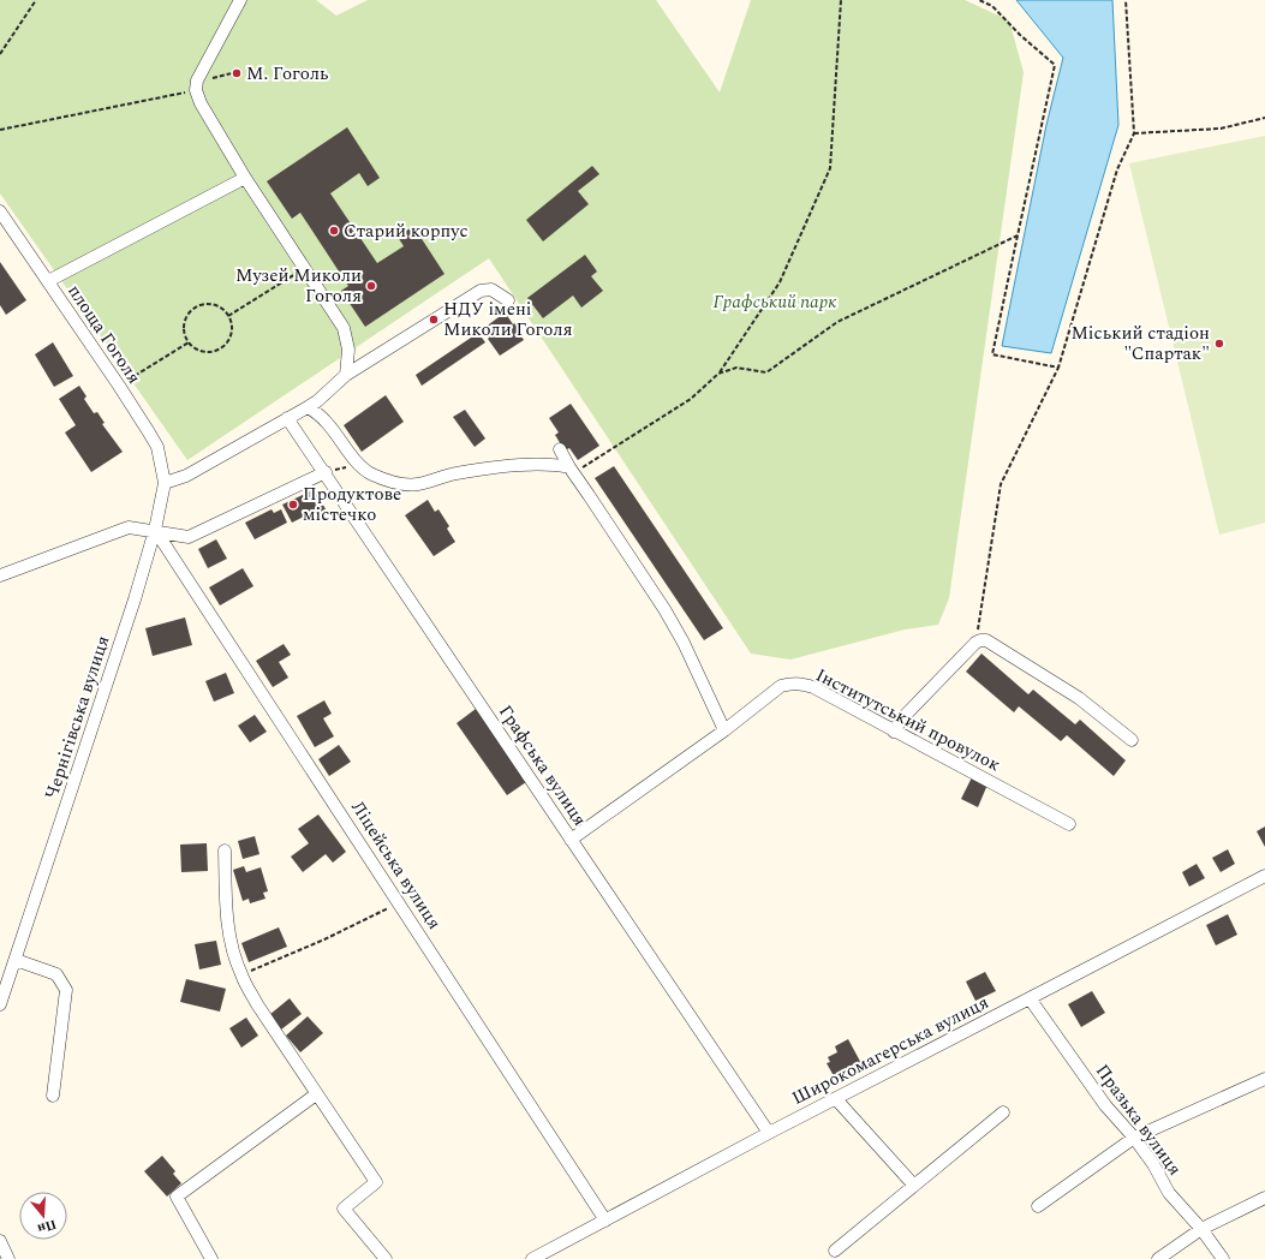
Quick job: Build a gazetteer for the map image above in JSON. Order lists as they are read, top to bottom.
{
  "streets": {
    "street": [
      "площа Гоголя",
      "Чернігівська вулиця",
      "Інститутський провулок",
      "Графська вулиця",
      "Ліцейська вулиця",
      "Широкомагерська вулиця",
      "Празька вулиця"
    ]
  },
  "crossings": [
    ["площа Гоголя", "Чернігівська вулиця"],
    ["Чернігівська вулиця", "Ліцейська вулиця"],
    ["Інститутський провулок", "Графська вулиця"],
    ["Графська вулиця", "Широкомагерська вулиця"],
    ["Ліцейська вулиця", "Широкомагерська вулиця"],
    ["Широкомагерська вулиця", "Празька вулиця"]
  ],
  "parks": ["Графський парк"],
  "places": [
    "М. Гоголь",
    "Старий корпус",
    "Музей Миколи Гоголя",
    "НДУ імені Миколи Гоголя",
    "Міський стадіон \"Спартак\"",
    "Продуктове містечко"
  ],
  "north": "bottom"
}
